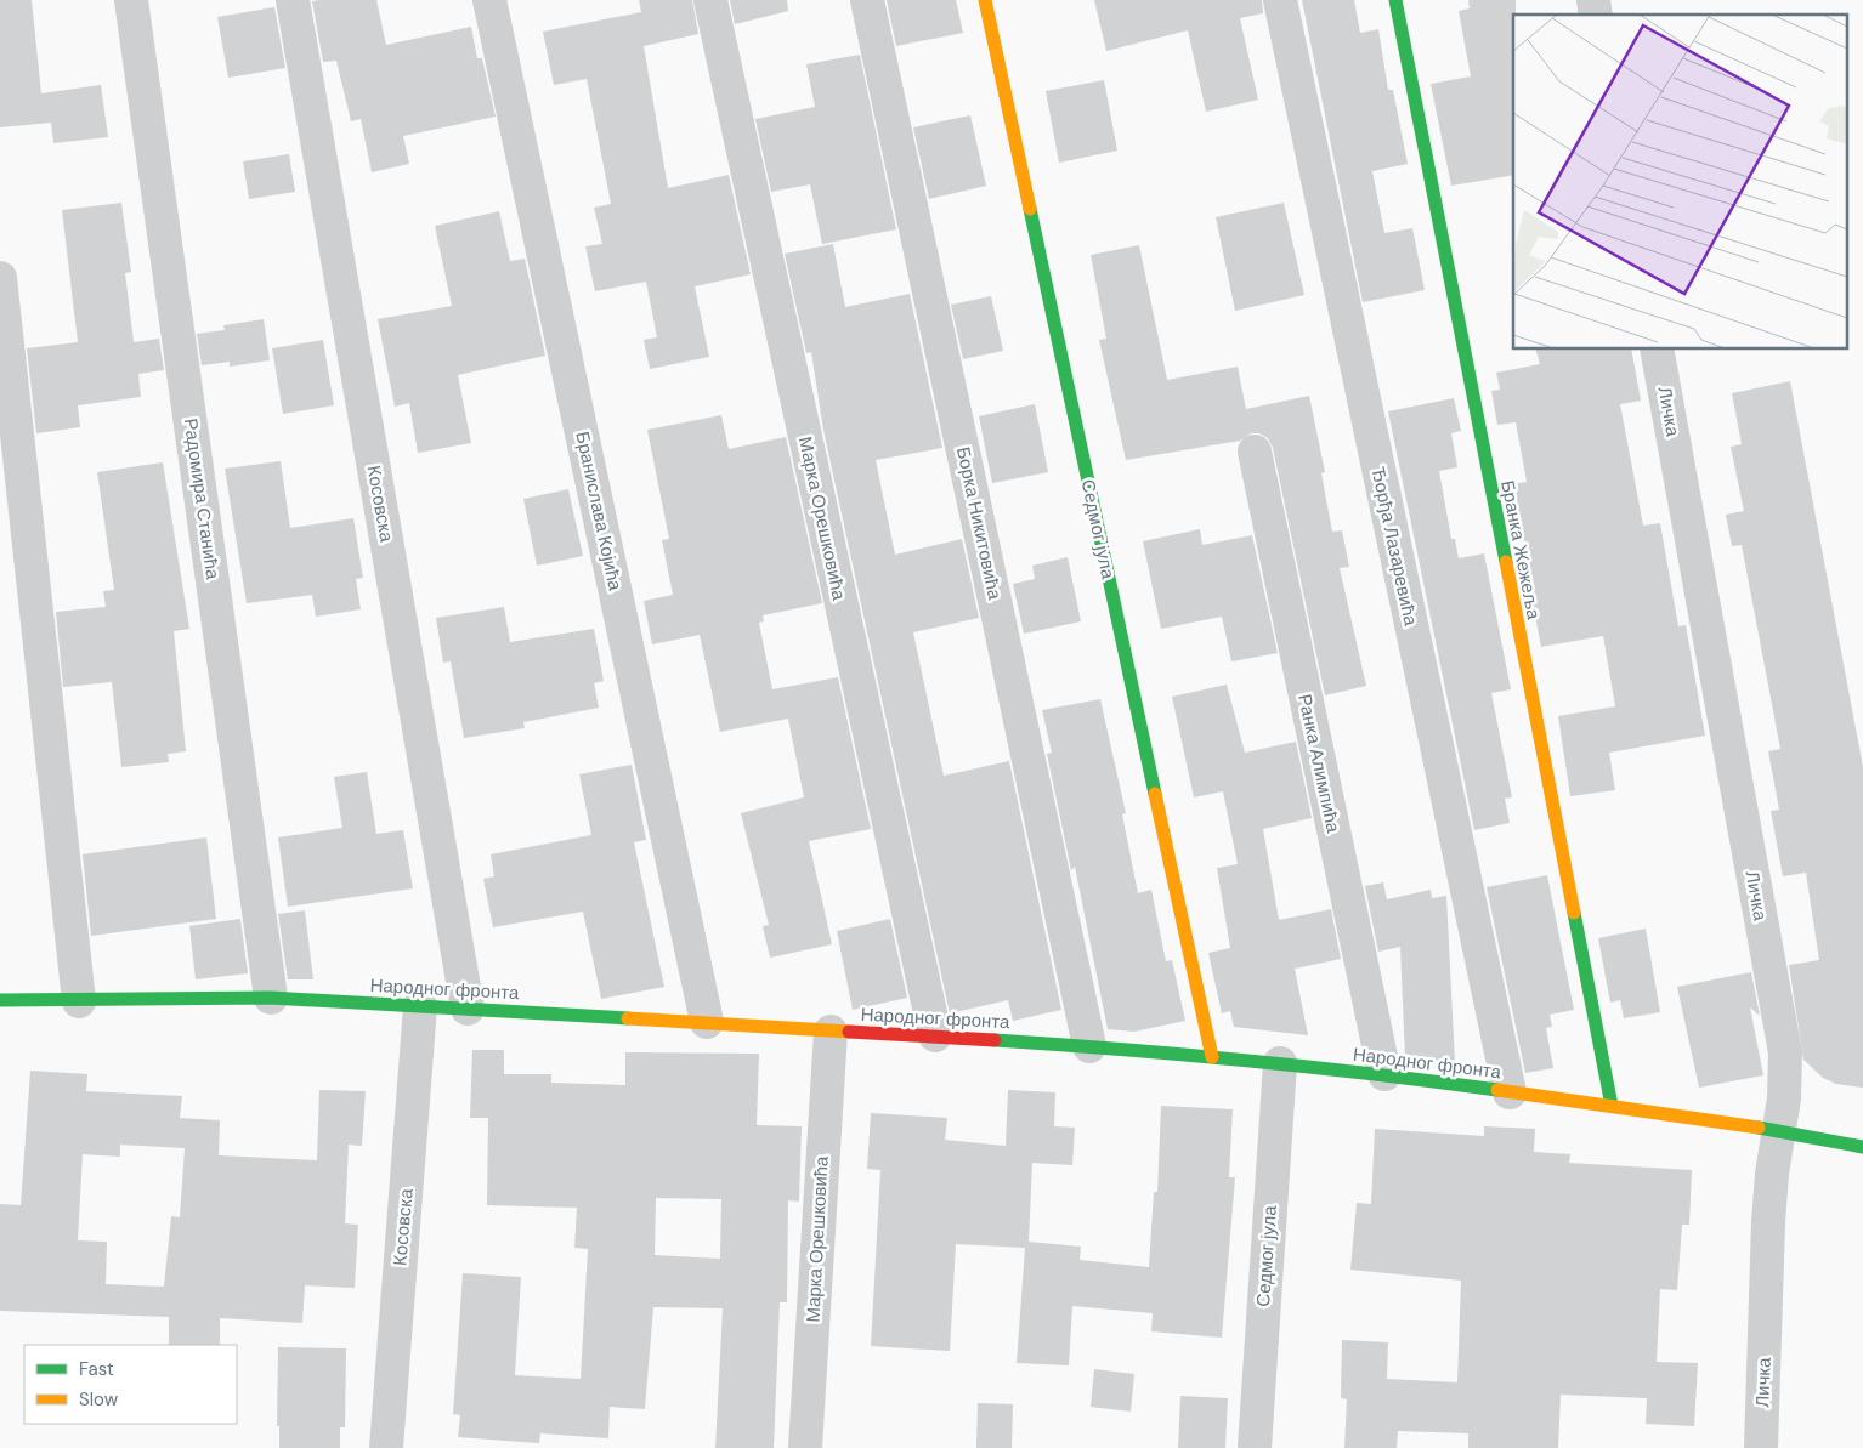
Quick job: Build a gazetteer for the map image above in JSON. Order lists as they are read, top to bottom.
{
  "streets": {
    "street": [
      "Личка",
      "Радомира Станића",
      "Косовска",
      "Бранислава Којића",
      "Марка Орешковића",
      "Борка Никитовића",
      "Седмог јула",
      "Ђорђа Лазаревића",
      "Бранка Жежеља",
      "Ранка Алимпића",
      "Народног фронта"
    ]
  },
  "crossings": [
    ["Личка", "Народног фронта"],
    ["Радомира Станића", "Народног фронта"],
    ["Косовска", "Народног фронта"],
    ["Бранислава Којића", "Народног фронта"],
    ["Марка Орешковића", "Народног фронта"],
    ["Борка Никитовића", "Народног фронта"],
    ["Седмог јула", "Народног фронта"],
    ["Ђорђа Лазаревића", "Народног фронта"],
    ["Бранка Жежеља", "Народног фронта"],
    ["Ранка Алимпића", "Народног фронта"]
  ],
  "legend": ["Fast", "Slow"]
}
